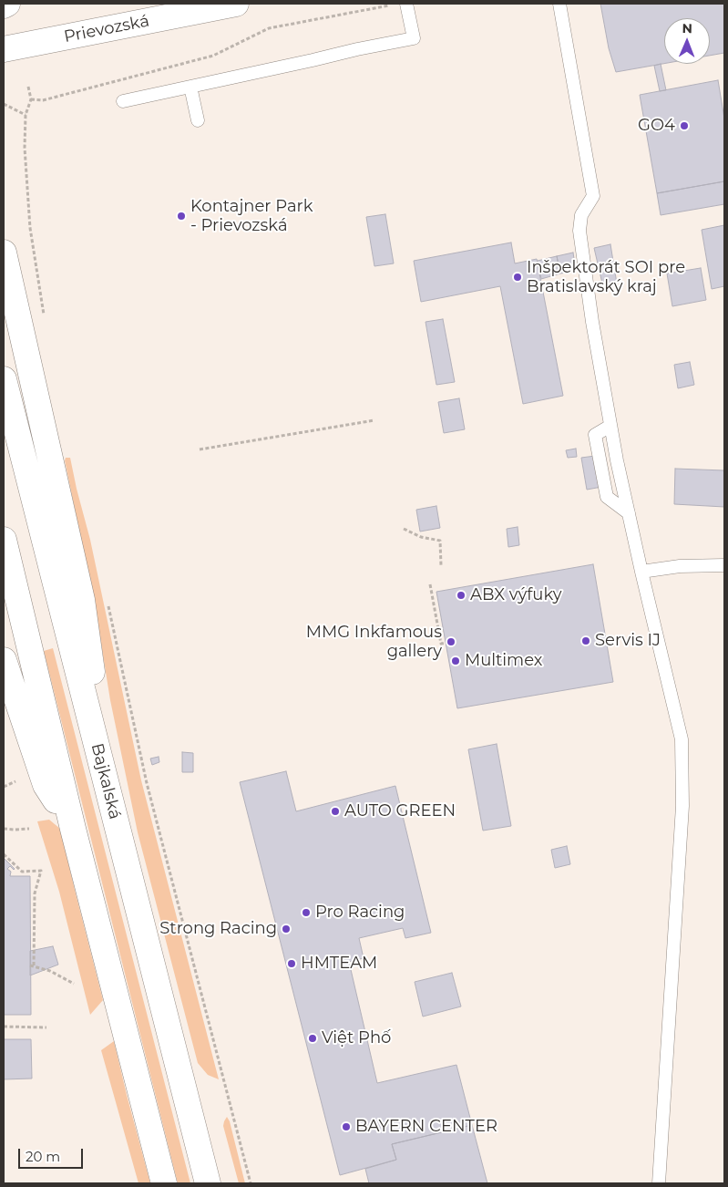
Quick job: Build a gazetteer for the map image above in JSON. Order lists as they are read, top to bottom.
{
  "streets": {
    "main road": ["Prievozská", "Bajkalská"]
  },
  "places": [
    "GO4",
    "Kontajner Park - Prievozská",
    "Inšpektorát SOI pre Bratislavský kraj",
    "ABX výfuky",
    "Servis IJ",
    "MMG Inkfamous gallery",
    "Multimex",
    "AUTO GREEN",
    "Pro Racing",
    "Strong Racing",
    "HMTEAM",
    "Việt Phố",
    "BAYERN CENTER"
  ],
  "scale_bar": "20 m",
  "north": "top"
}
